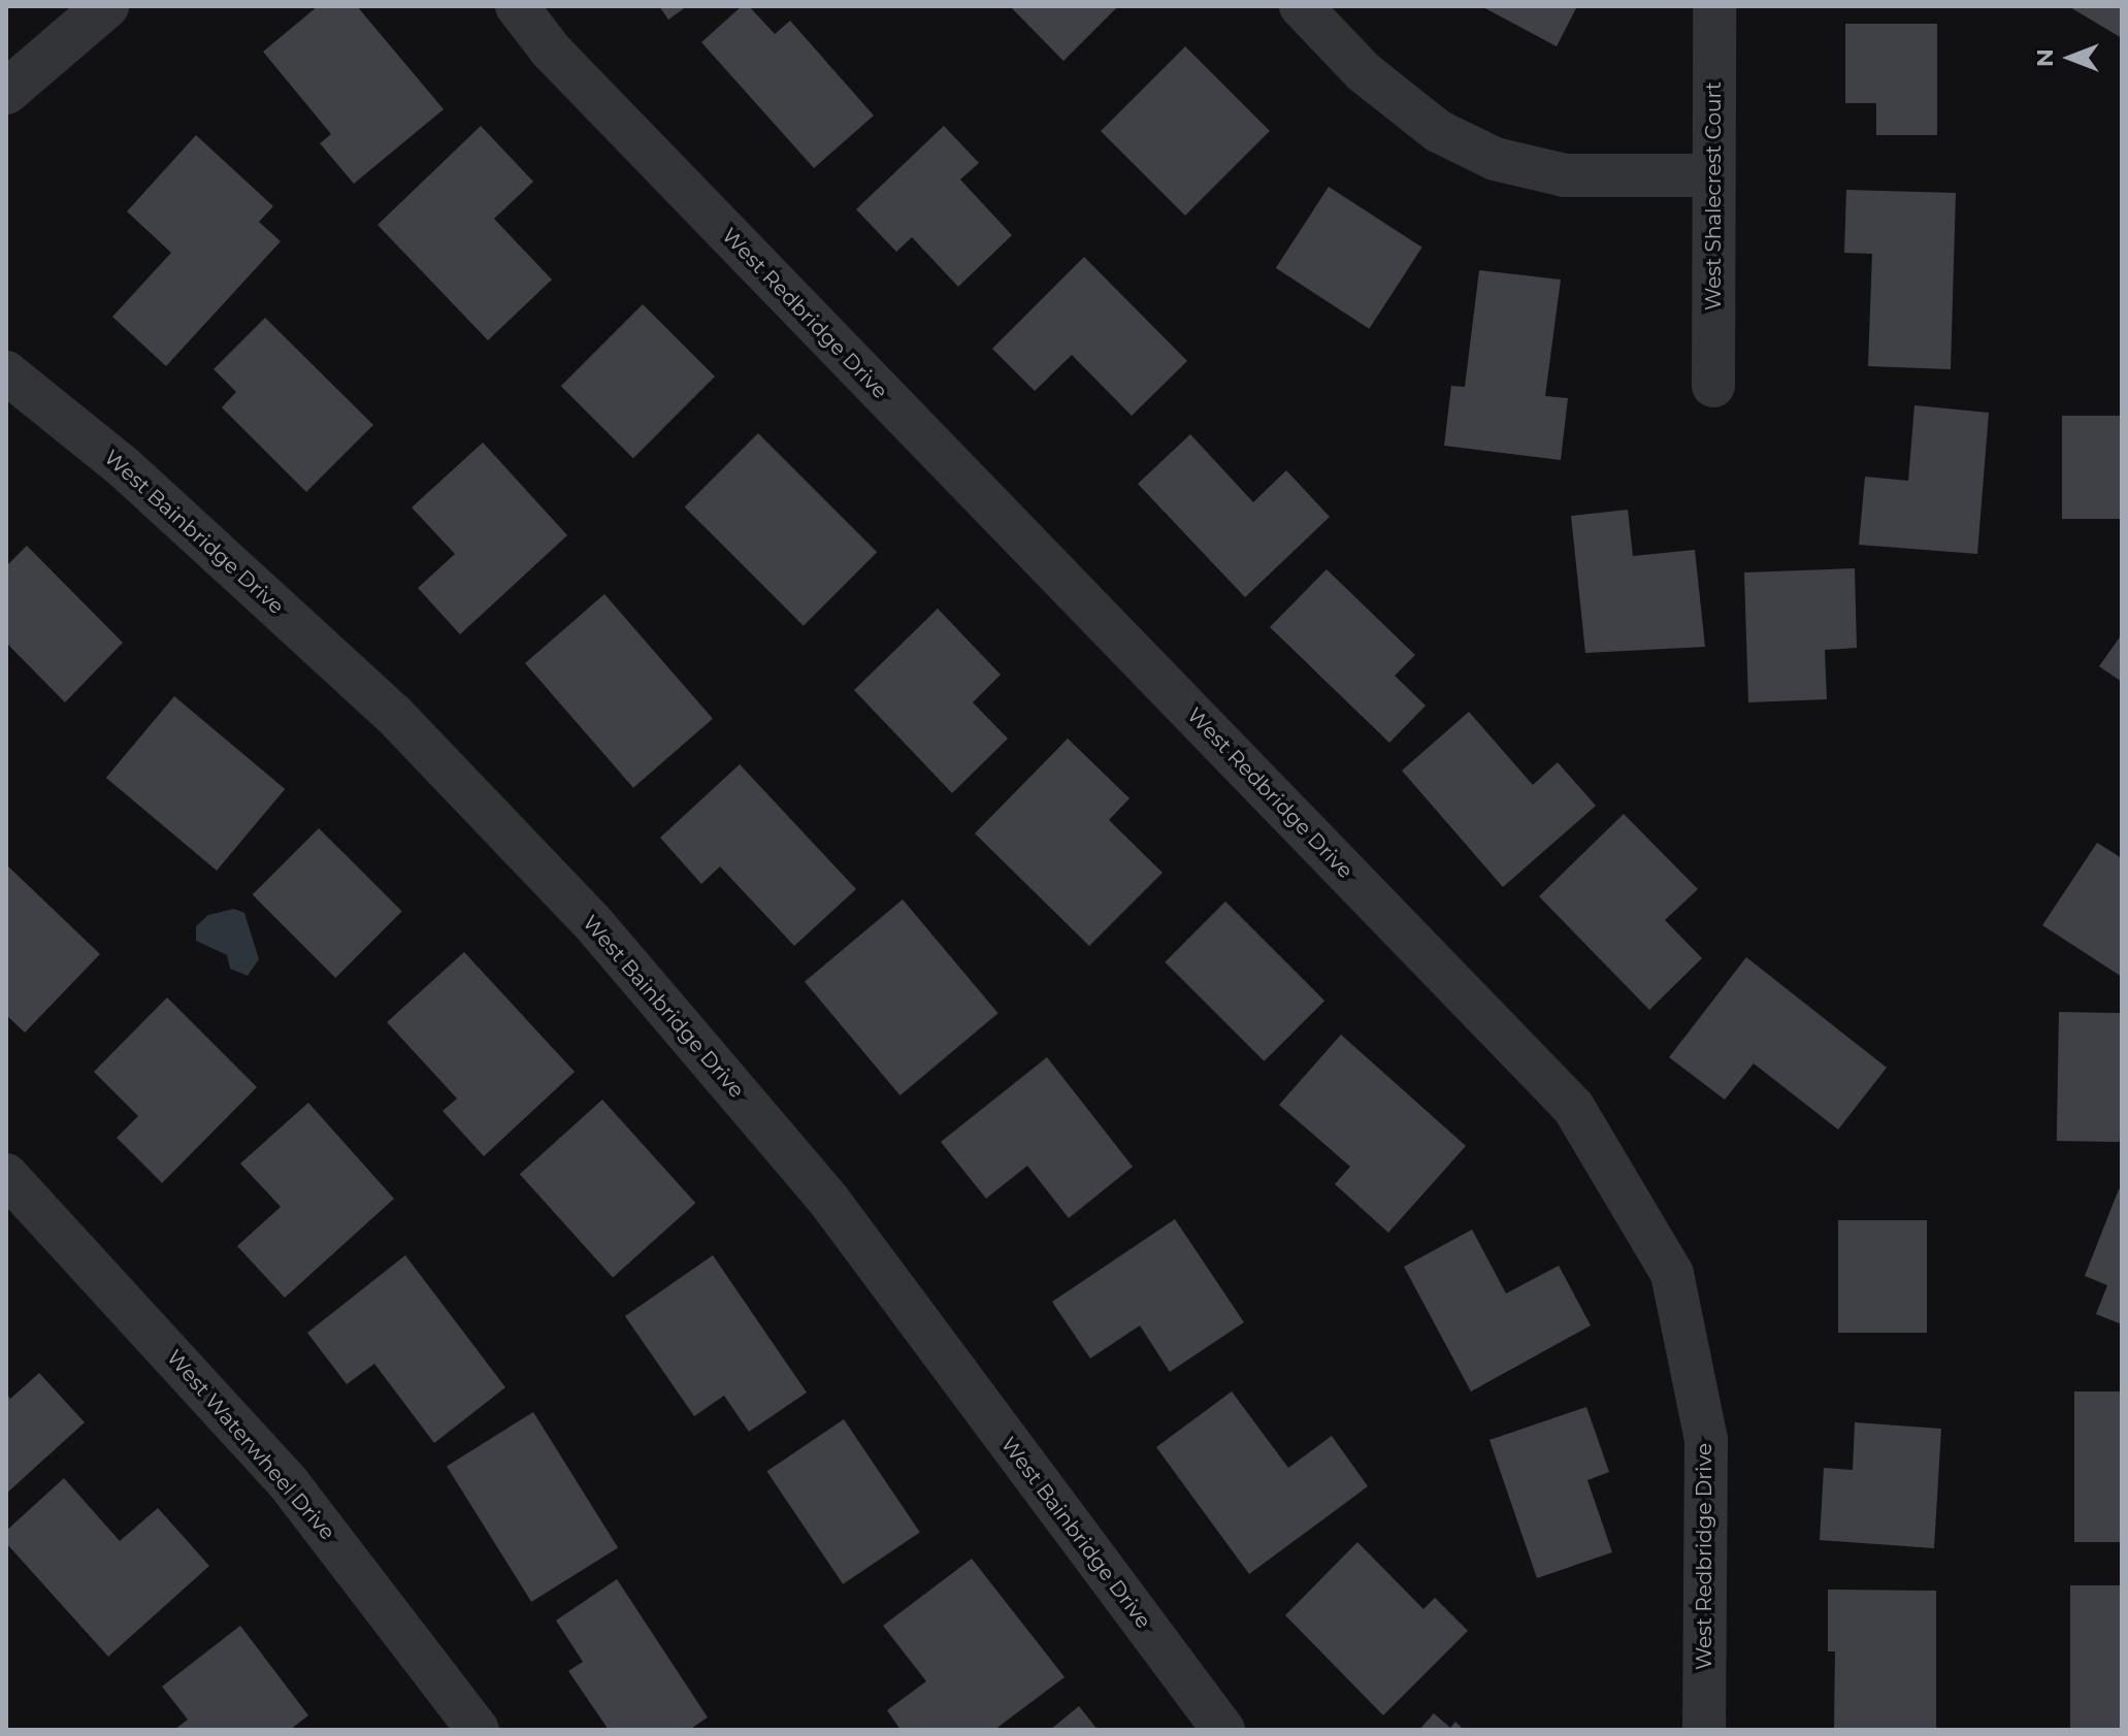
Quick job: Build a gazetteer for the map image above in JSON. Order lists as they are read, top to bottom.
{
  "streets": {
    "street": [
      "West Shalecrest Court",
      "West Redbridge Drive",
      "West Bainbridge Drive",
      "West Waterwheel Drive"
    ]
  },
  "north": "left"
}
